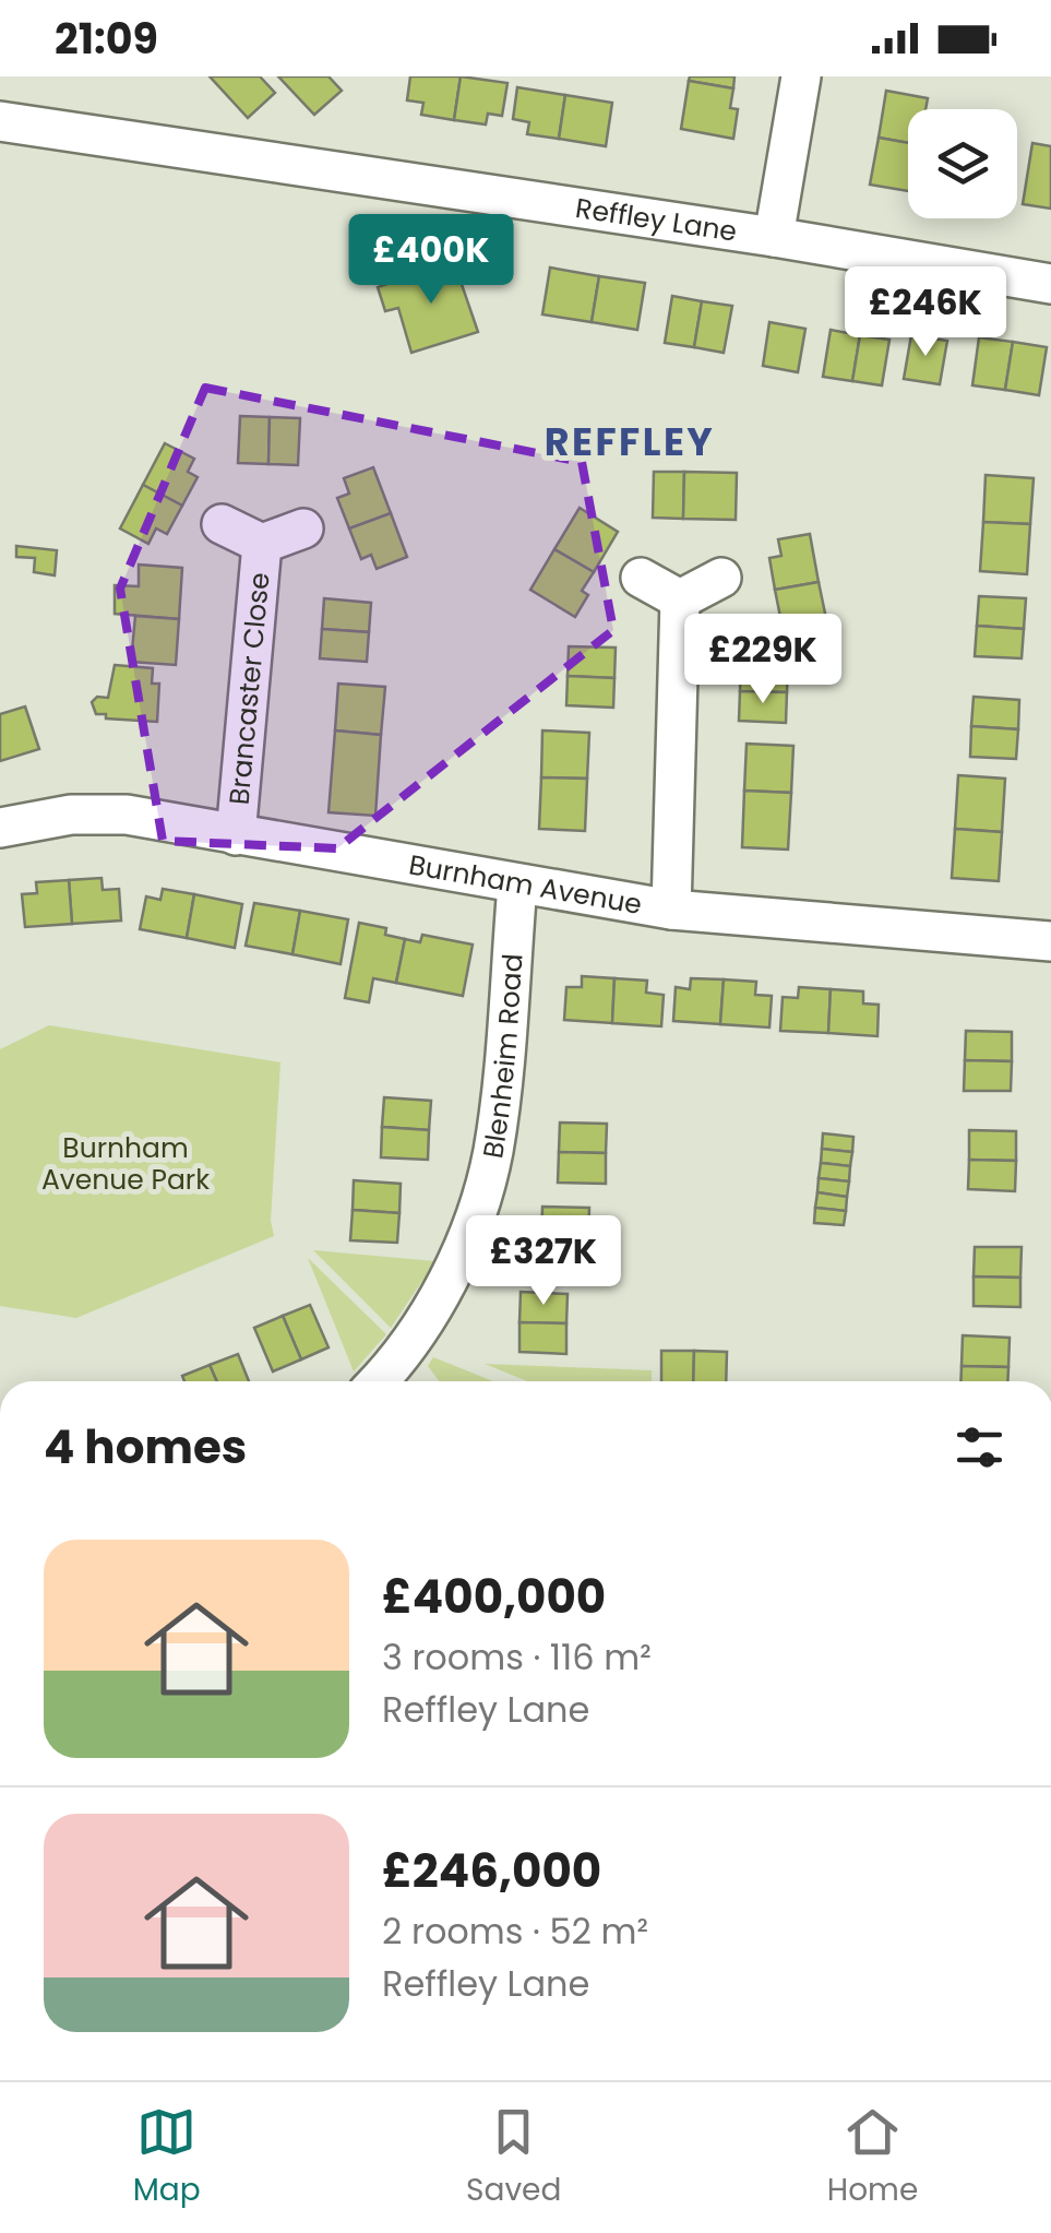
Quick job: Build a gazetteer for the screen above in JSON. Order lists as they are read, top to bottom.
{
  "streets": {
    "street": [
      "Reffley Lane",
      "Brancaster Close",
      "Burnham Avenue",
      "Blenheim Road"
    ]
  },
  "crossings": [
    ["Brancaster Close", "Burnham Avenue"],
    ["Burnham Avenue", "Blenheim Road"]
  ],
  "districts": ["REFFLEY"],
  "parks": ["Burnham Avenue Park"],
  "page": {
    "status": "21:09",
    "price": [
      "£400K",
      "£246K",
      "£229K",
      "£327K"
    ],
    "heading": "4 homes",
    "list": [
      {
        "name": "£400,000",
        "note": "3 rooms · 116 m² · Reffley Lane"
      },
      {
        "name": "£246,000",
        "note": "2 rooms · 52 m² · Reffley Lane"
      }
    ],
    "tabs": ["Map", "Saved", "Home"]
  }
}
